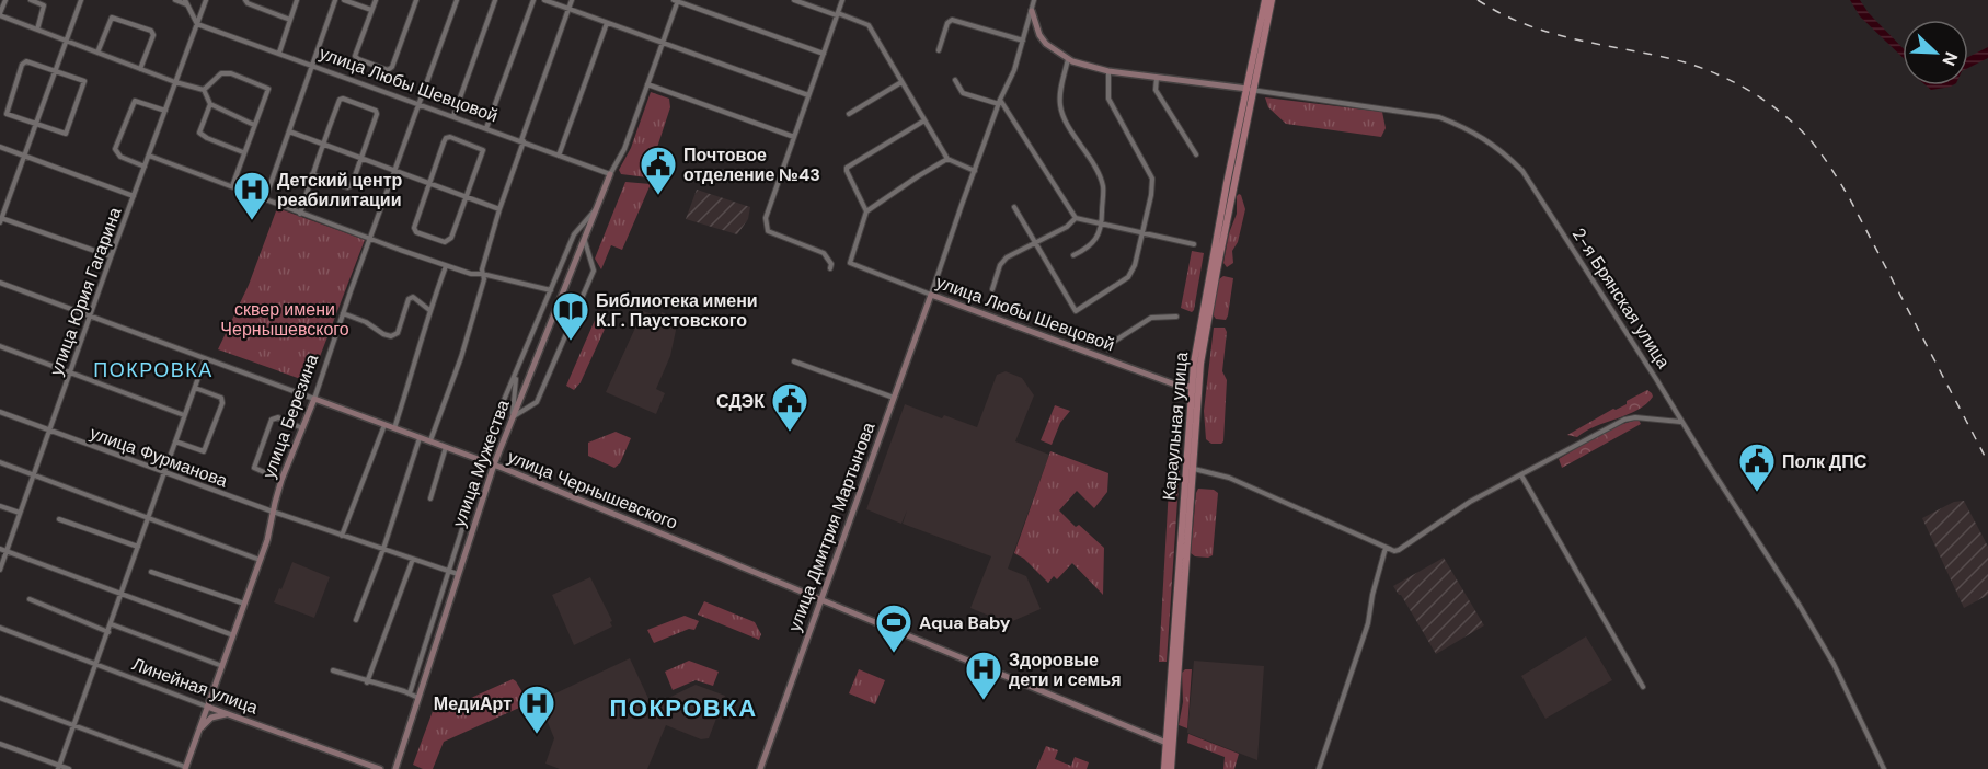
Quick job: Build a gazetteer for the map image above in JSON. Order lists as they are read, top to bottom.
{
  "streets": {
    "main road": ["Караульная улица"],
    "street": [
      "улица Любы Шевцовой",
      "улица Юрия Гагарина",
      "2-я Брянская улица",
      "улица Березина",
      "улица Фурманова",
      "улица Мужества",
      "улица Чернышевского",
      "улица Дмитрия Мартынова",
      "Линейная улица"
    ]
  },
  "crossings": [
    ["улица Любы Шевцовой", "улица Юрия Гагарина"],
    ["улица Любы Шевцовой", "улица Березина"],
    ["улица Любы Шевцовой", "Караульная улица"],
    ["улица Любы Шевцовой", "улица Мужества"],
    ["улица Любы Шевцовой", "улица Дмитрия Мартынова"],
    ["улица Юрия Гагарина", "улица Фурманова"],
    ["улица Юрия Гагарина", "улица Чернышевского"],
    ["2-я Брянская улица", "Караульная улица"],
    ["улица Березина", "улица Фурманова"],
    ["улица Березина", "улица Чернышевского"],
    ["улица Березина", "Линейная улица"],
    ["Караульная улица", "улица Чернышевского"],
    ["улица Фурманова", "улица Мужества"],
    ["улица Мужества", "улица Чернышевского"],
    ["улица Чернышевского", "улица Дмитрия Мартынова"]
  ],
  "districts": ["ПОКРОВКА", "ПОКРОВКА"],
  "parks": ["сквер имени Чернышевского"],
  "places": {
    "public building": ["Почтовое отделение №43", "СДЭК", "Полк ДПС"],
    "hospital": ["Детский центр реабилитации", "Здоровые дети и семья", "МедиАрт"],
    "library": ["Библиотека имени К.Г. Паустовского"],
    "sports": ["Aqua Baby"]
  },
  "north": "bottom right"
}
